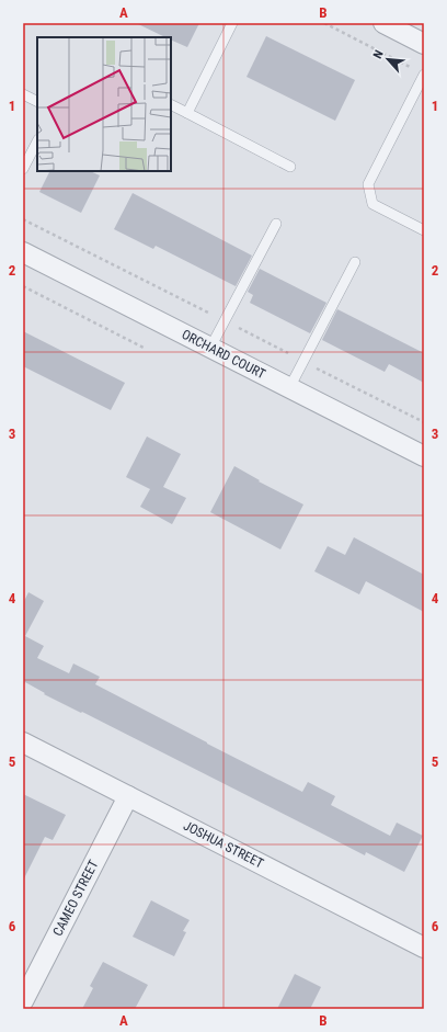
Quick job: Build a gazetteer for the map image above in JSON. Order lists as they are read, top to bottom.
{
  "streets": {
    "street": ["ORCHARD COURT", "JOSHUA STREET", "CAMEO STREET"]
  },
  "crossings": [
    ["JOSHUA STREET", "CAMEO STREET"]
  ],
  "north": "top left",
  "grid": {
    "columns": ["A", "B"],
    "rows": [
      "1",
      "2",
      "3",
      "4",
      "5",
      "6"
    ]
  }
}
